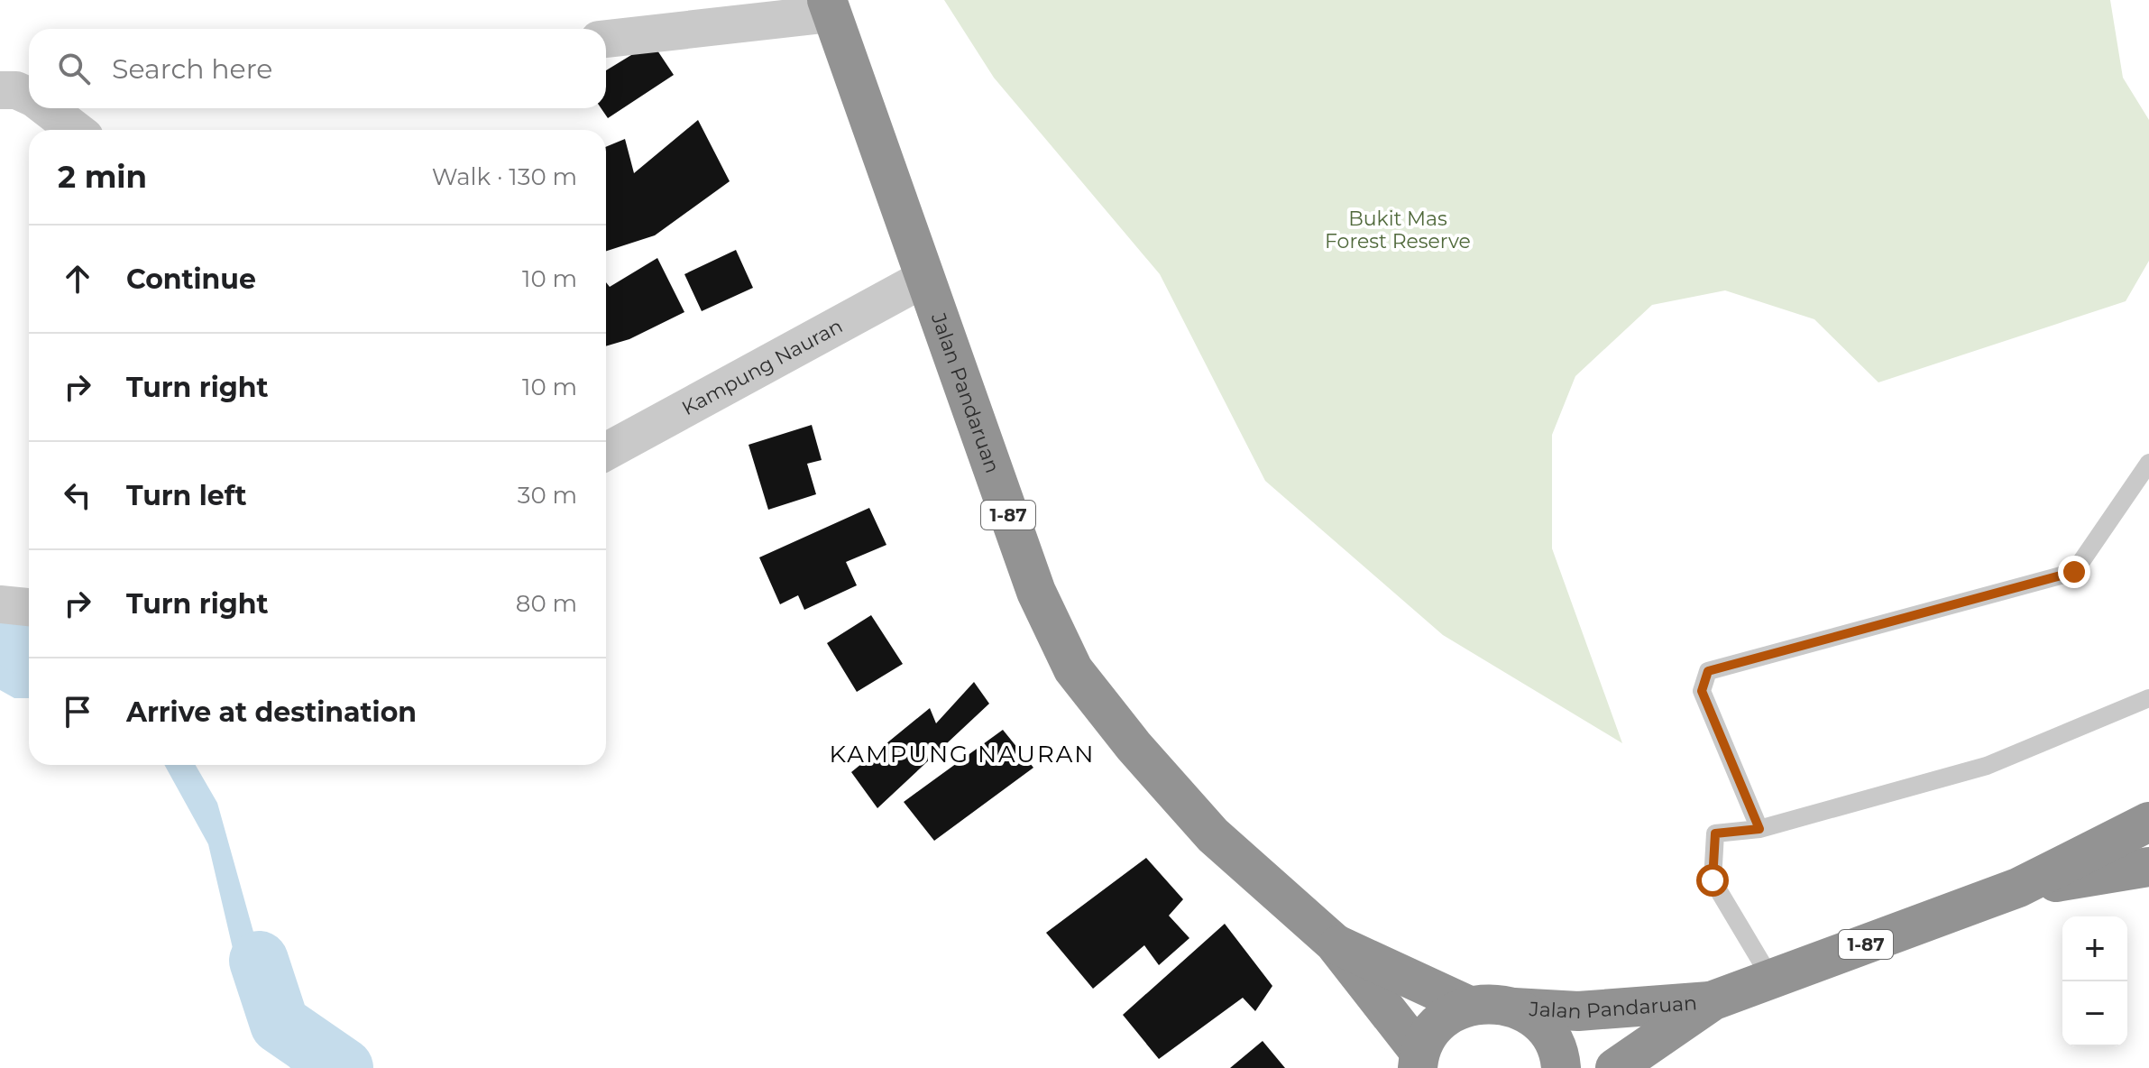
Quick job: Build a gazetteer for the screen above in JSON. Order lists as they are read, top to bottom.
{
  "streets": {
    "highway": ["Jalan Pandaruan", "1-87"],
    "street": ["Kampung Nauran"]
  },
  "crossings": [
    ["Kampung Nauran", "Jalan Pandaruan"]
  ],
  "districts": ["KAMPUNG NAURAN"],
  "parks": ["Bukit Mas Forest Reserve"],
  "page": {
    "search": "Search here",
    "heading": ["2 min", "Walk · 130 m"],
    "list": [
      ["Continue", "10 m"],
      ["Turn right", "10 m"],
      ["Turn left", "30 m"],
      ["Turn right", "80 m"],
      "Arrive at destination"
    ],
    "map_buttons": ["+", "−"]
  }
}
